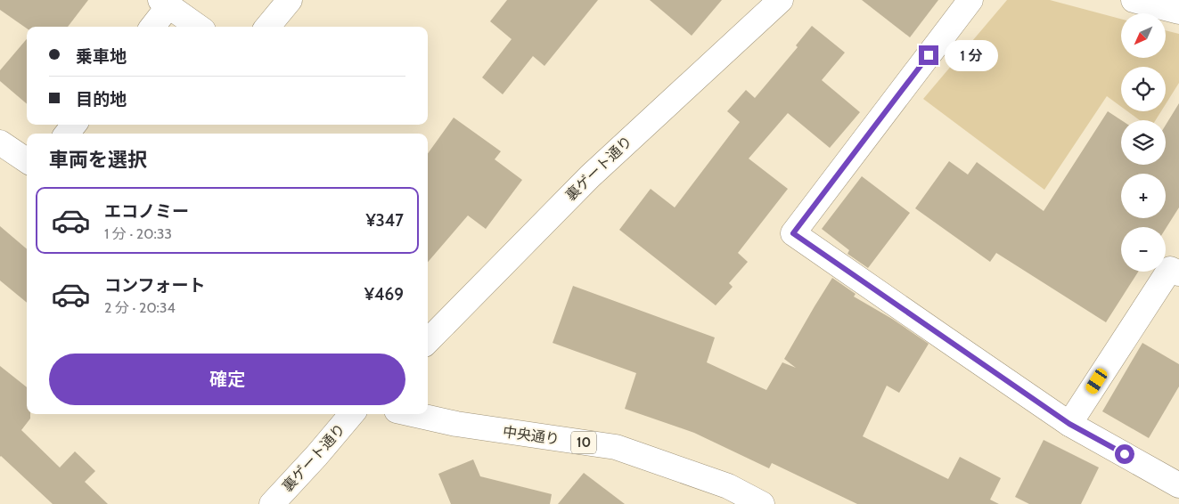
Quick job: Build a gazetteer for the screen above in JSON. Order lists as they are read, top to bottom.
{
  "streets": {
    "street": ["裏ゲート通り", "中央通り", "10"]
  },
  "north": "bottom left",
  "page": {
    "map_buttons": ["+", "−"],
    "banner": ["乗車地", "目的地"],
    "bubble": "1 分",
    "heading": "車両を選択",
    "list": [
      {
        "name": "エコノミー",
        "note": "1 分 · 20:33",
        "value": "¥347"
      },
      {
        "name": "コンフォート",
        "note": "2 分 · 20:34",
        "value": "¥469"
      }
    ],
    "buttons": "確定"
  }
}
